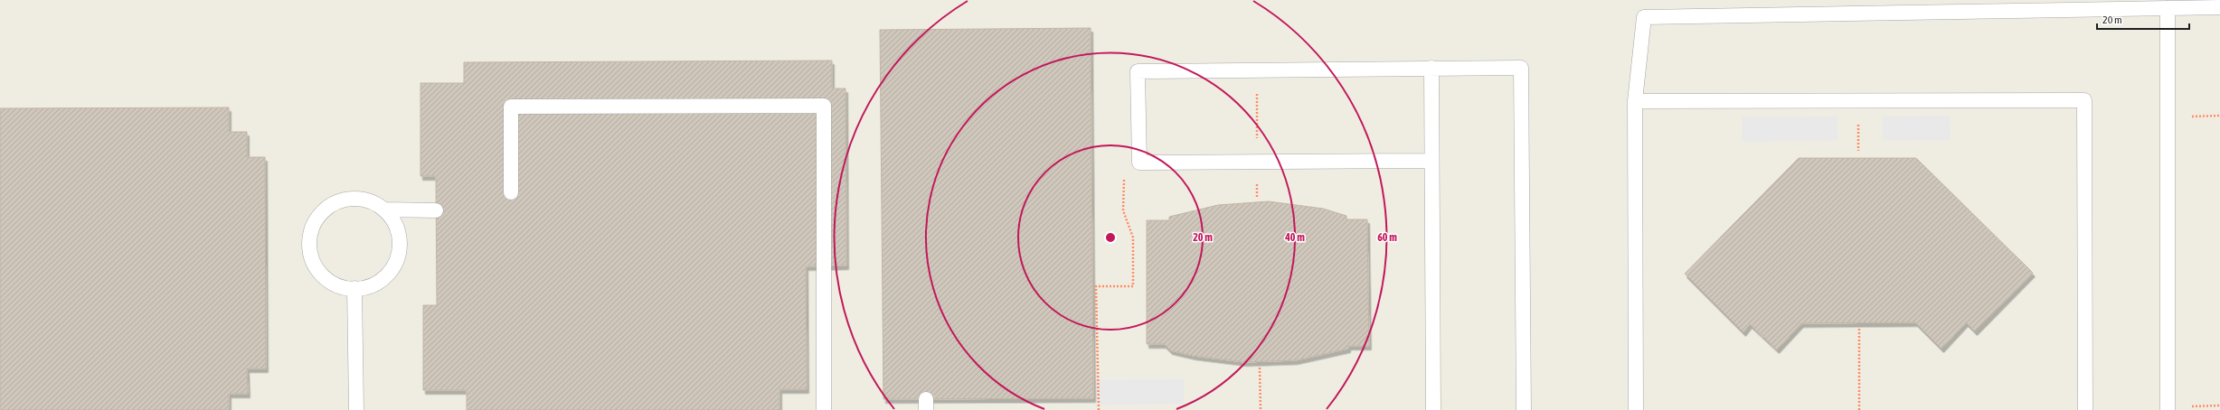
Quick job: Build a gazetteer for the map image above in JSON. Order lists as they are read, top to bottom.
{
  "scale_bar": "20 m",
  "rings": ["20 m", "40 m", "60 m"]
}
